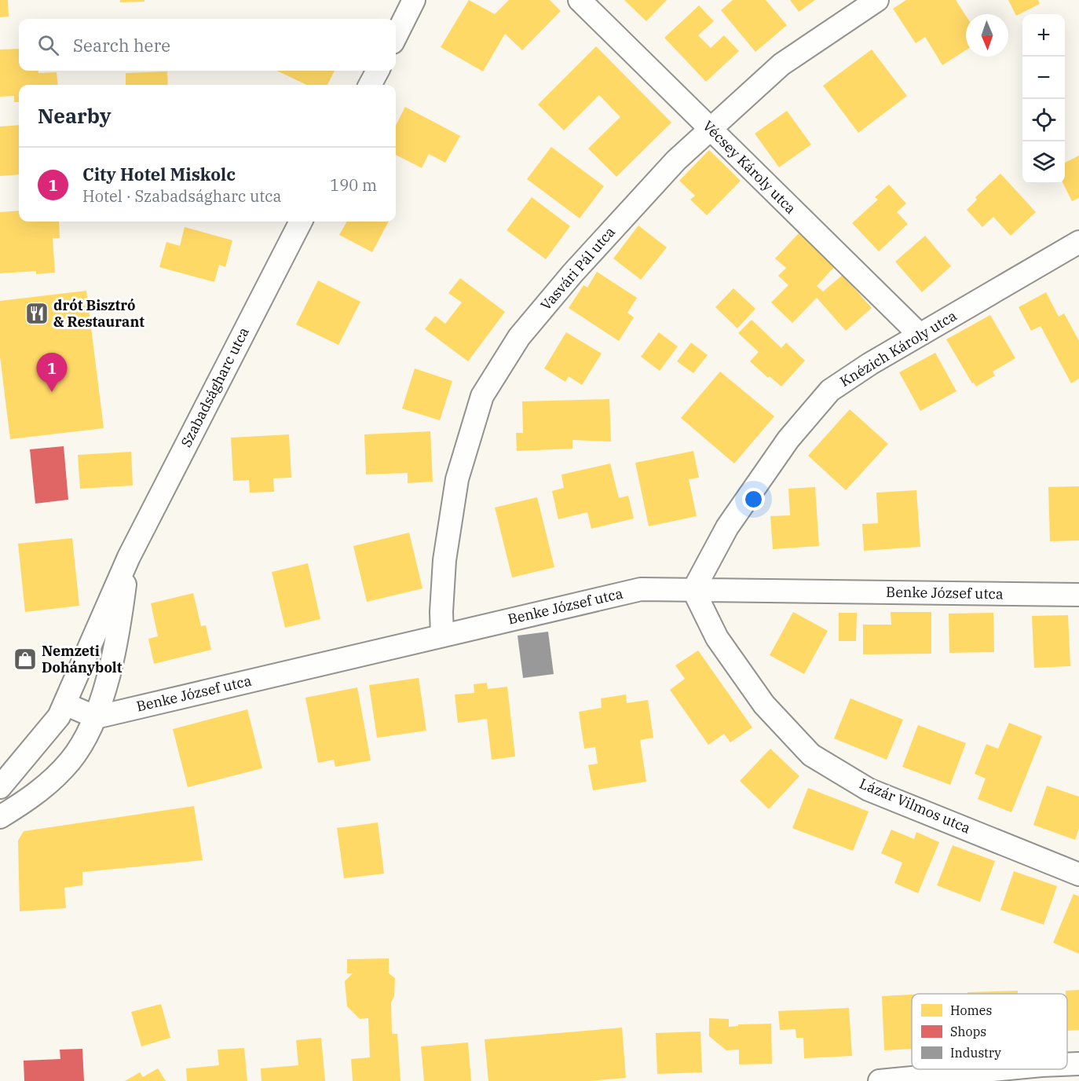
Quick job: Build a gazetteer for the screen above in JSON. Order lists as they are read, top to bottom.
{
  "streets": {
    "street": [
      "Vécsey Károly utca",
      "Vasvári Pál utca",
      "Knézich Károly utca",
      "Szabadságharc utca",
      "Benke József utca",
      "Lázár Vilmos utca"
    ]
  },
  "crossings": [
    ["Vécsey Károly utca", "Vasvári Pál utca"],
    ["Vécsey Károly utca", "Knézich Károly utca"],
    ["Vasvári Pál utca", "Benke József utca"],
    ["Knézich Károly utca", "Benke József utca"],
    ["Knézich Károly utca", "Lázár Vilmos utca"],
    ["Szabadságharc utca", "Benke József utca"],
    ["Benke József utca", "Lázár Vilmos utca"]
  ],
  "places": {
    "restaurant": ["drót Bisztró & Restaurant"],
    "shop": ["Nemzeti Dohánybolt"]
  },
  "legend": ["Homes", "Shops", "Industry"],
  "north": "bottom",
  "page": {
    "map_buttons": ["+", "−"],
    "search": "Search here",
    "heading": "Nearby",
    "list": [
      {
        "mark": "1",
        "name": "City Hotel Miskolc",
        "note": "Hotel · Szabadságharc utca",
        "value": "190 m"
      }
    ],
    "pins": "1"
  }
}
